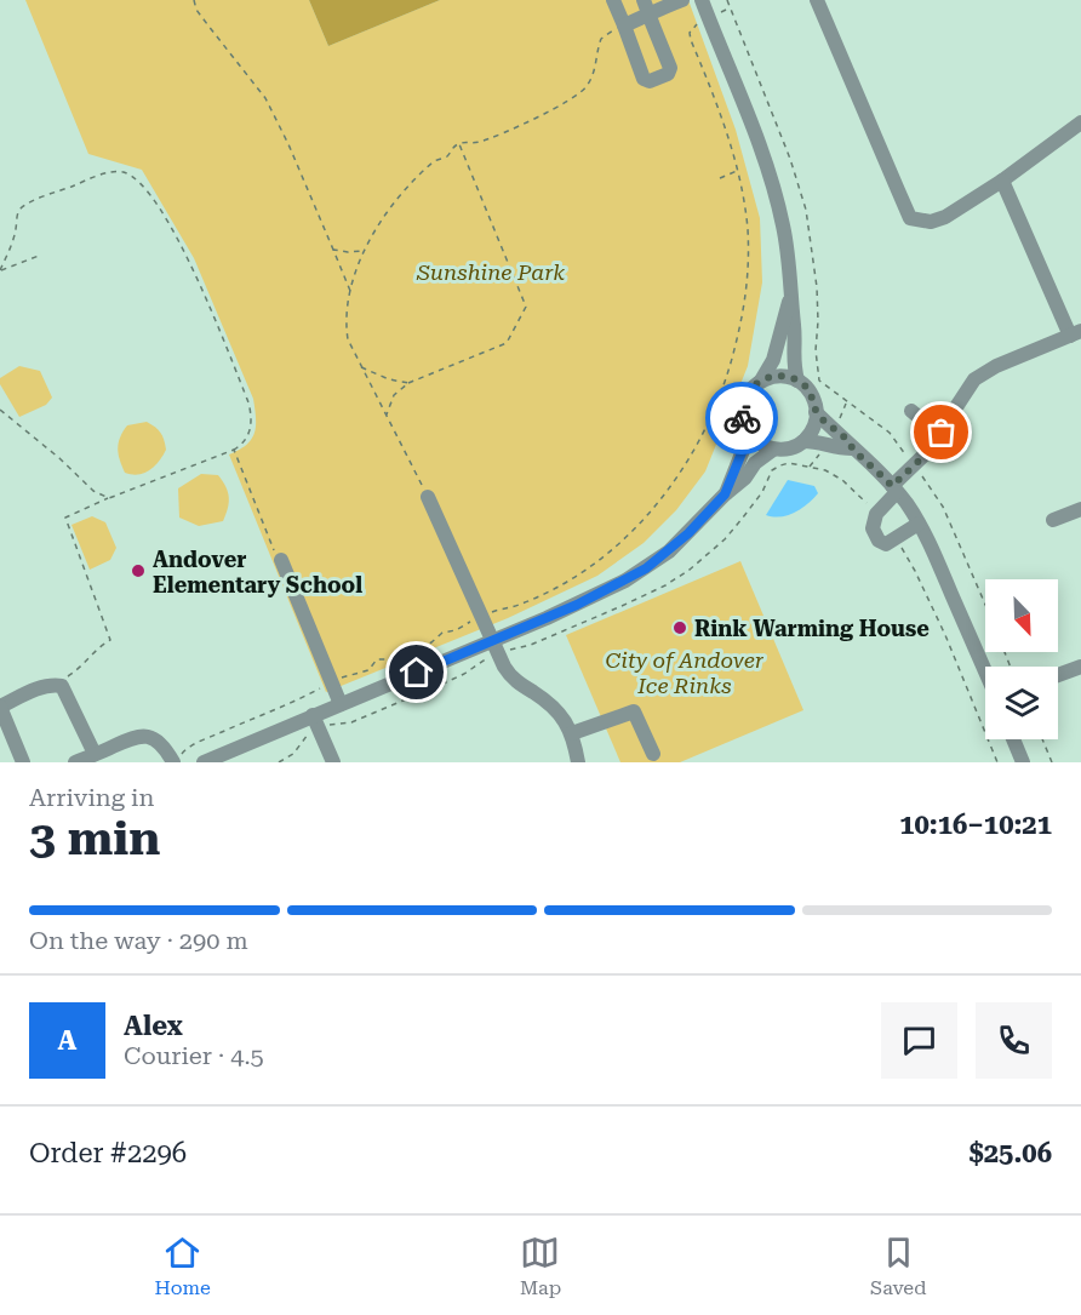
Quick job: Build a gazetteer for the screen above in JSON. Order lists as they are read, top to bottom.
{
  "parks": ["Sunshine Park", "City of Andover Ice Rinks"],
  "places": ["Andover Elementary School", "Rink Warming House"],
  "north": "bottom right",
  "page": {
    "heading": ["3 min", "Arriving in", "10:16–10:21"],
    "panel": [
      "Alex",
      "Courier · 4.5",
      "Order #2296",
      "$25.06"
    ],
    "bar": "On the way · 290 m",
    "round": "A",
    "tabs": ["Home", "Map", "Saved"]
  }
}
